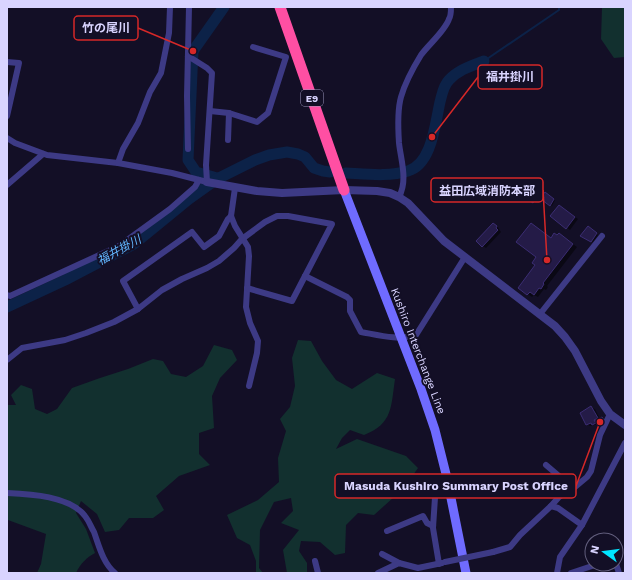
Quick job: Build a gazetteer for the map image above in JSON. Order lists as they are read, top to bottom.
{
  "streets": {
    "highway": ["E9"],
    "main road": ["Kushiro Interchange Line"]
  },
  "crossings": [
    ["E9", "Kushiro Interchange Line"]
  ],
  "water": ["福井掛川"],
  "places": [
    "竹の尾川",
    "福井掛川",
    "益田広域消防本部",
    "Masuda Kushiro Summary Post Office"
  ],
  "north": "left"
}
